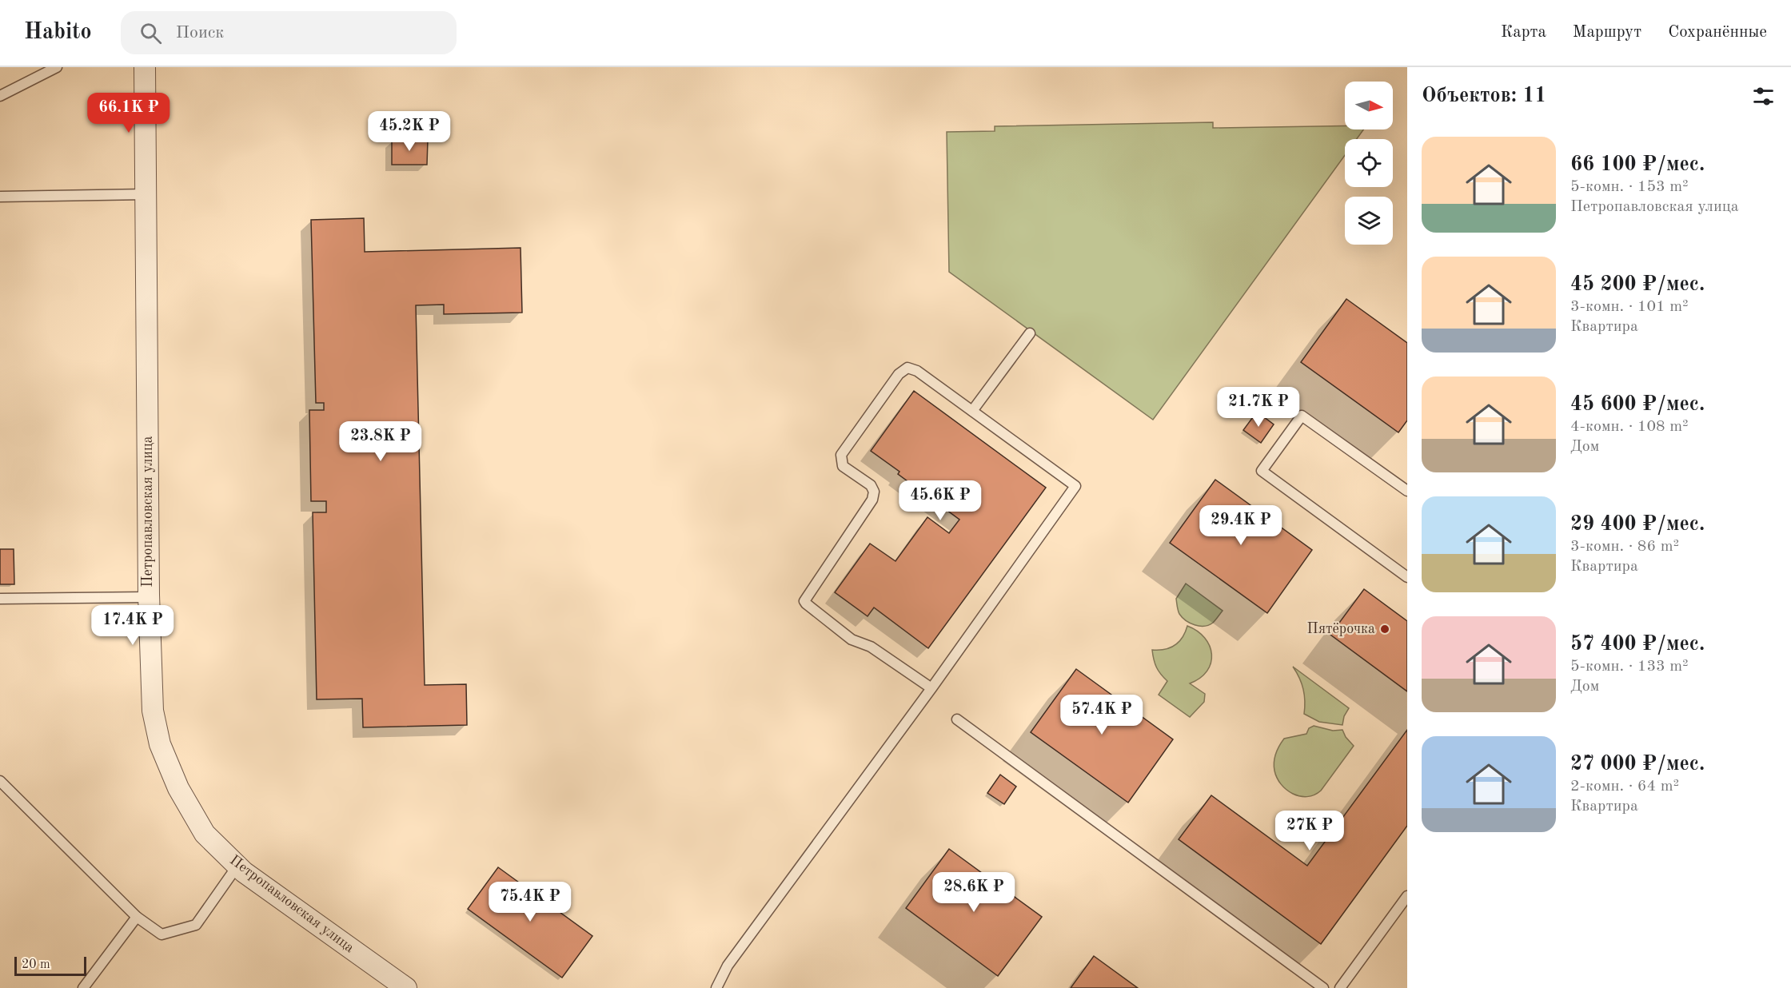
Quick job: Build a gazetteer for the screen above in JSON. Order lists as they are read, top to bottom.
{
  "streets": {
    "street": ["Петропавловская улица"]
  },
  "places": ["Пятёрочка"],
  "scale_bar": "20 m",
  "north": "right",
  "page": {
    "header": "Habito",
    "search": "Поиск",
    "nav": ["Карта", "Маршрут", "Сохранённые"],
    "heading": "Объектов: 11",
    "price": [
      "66.1K ₽",
      "45.2K ₽",
      "21.7K ₽",
      "23.8K ₽",
      "45.6K ₽",
      "29.4K ₽",
      "17.4K ₽",
      "57.4K ₽",
      "27K ₽",
      "28.6K ₽",
      "75.4K ₽"
    ],
    "list": [
      {
        "name": "66 100 ₽/мес.",
        "note": "5-комн. · 153 m² · Петропавловская улица"
      },
      {
        "name": "45 200 ₽/мес.",
        "note": "3-комн. · 101 m² · Квартира"
      },
      {
        "name": "45 600 ₽/мес.",
        "note": "4-комн. · 108 m² · Дом"
      },
      {
        "name": "29 400 ₽/мес.",
        "note": "3-комн. · 86 m² · Квартира"
      },
      {
        "name": "57 400 ₽/мес.",
        "note": "5-комн. · 133 m² · Дом"
      },
      {
        "name": "27 000 ₽/мес.",
        "note": "2-комн. · 64 m² · Квартира"
      }
    ],
    "scale": "20 m"
  }
}
